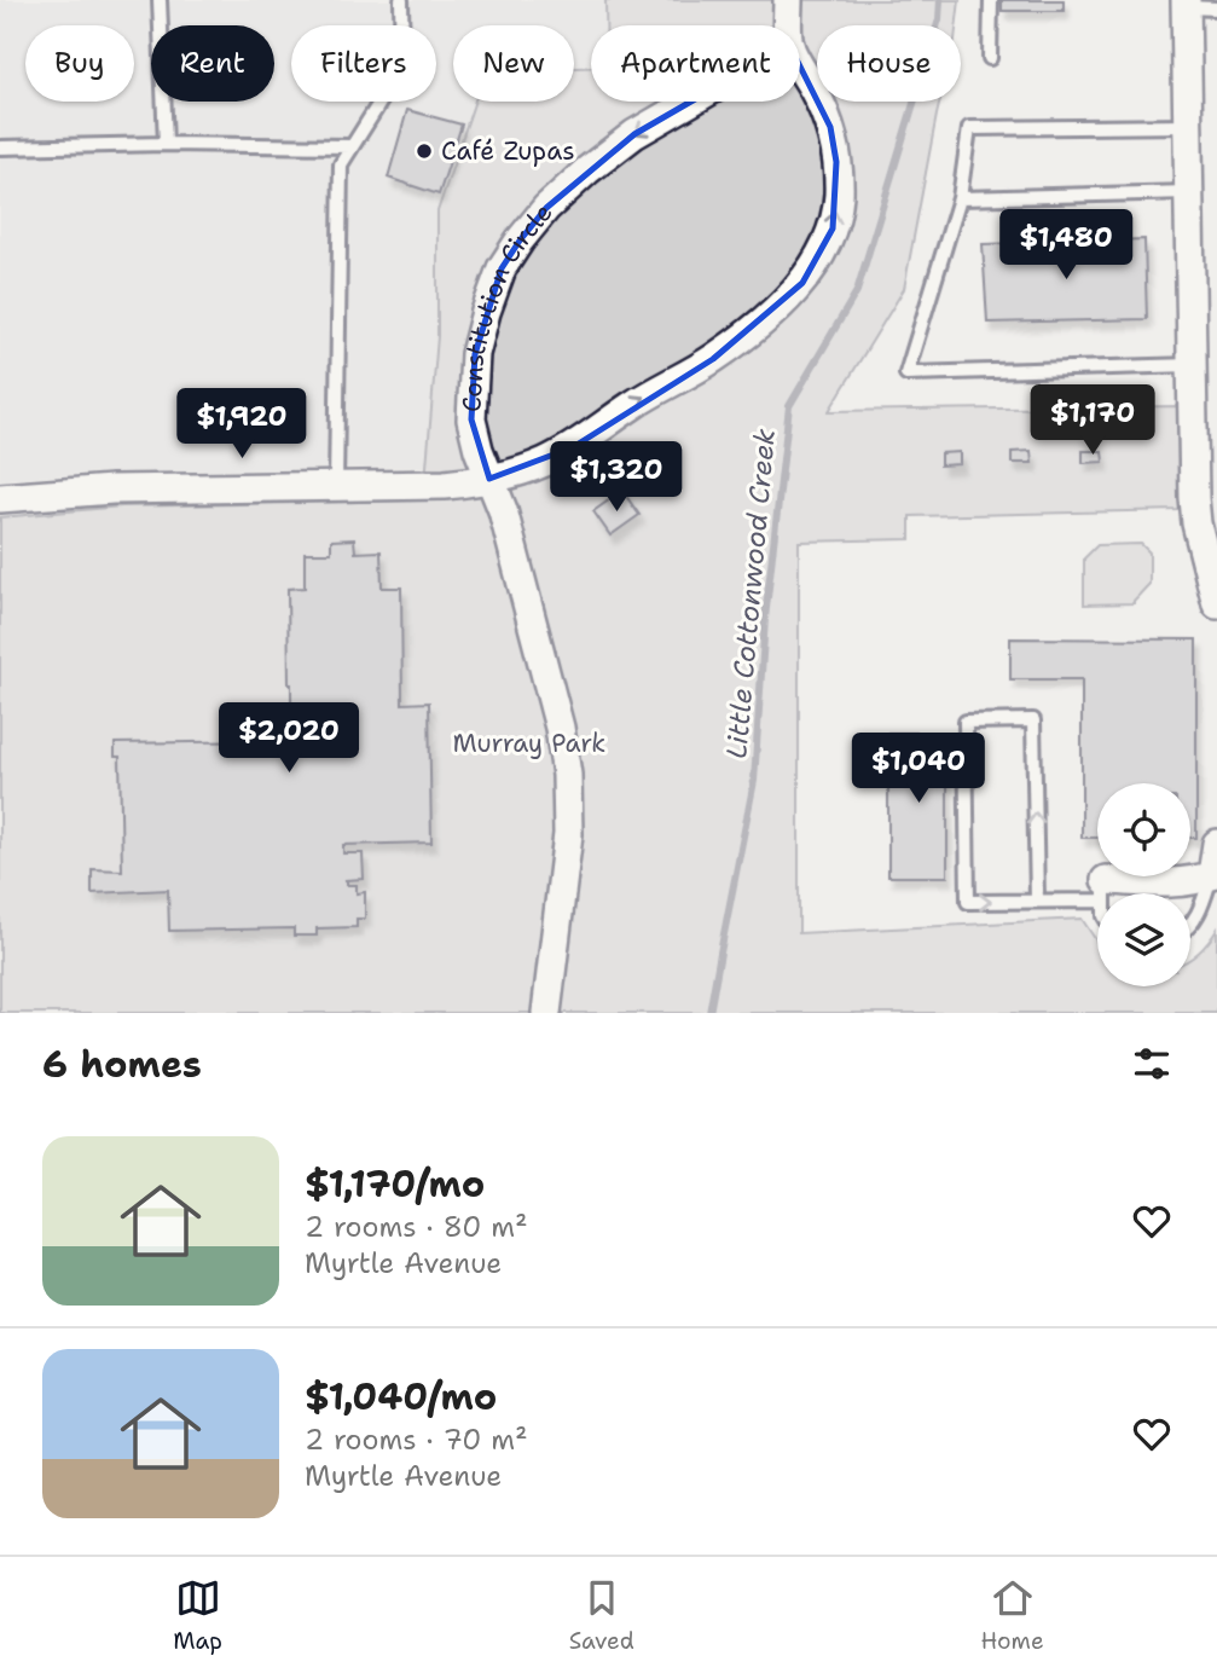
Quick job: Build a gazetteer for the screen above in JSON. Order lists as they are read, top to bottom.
{
  "streets": {
    "street": ["Constitution Circle"]
  },
  "one_way": ["Constitution Circle"],
  "water": ["Little Cottonwood Creek"],
  "parks": ["Murray Park"],
  "places": ["Café Zupas"],
  "page": {
    "chip": [
      "Buy",
      "Rent",
      "Filters",
      "New",
      "Apartment",
      "House"
    ],
    "price": [
      "$1,480",
      "$1,170",
      "$1,920",
      "$1,320",
      "$2,020",
      "$1,040"
    ],
    "heading": "6 homes",
    "list": [
      {
        "name": "$1,170/mo",
        "note": "2 rooms · 80 m² · Myrtle Avenue"
      },
      {
        "name": "$1,040/mo",
        "note": "2 rooms · 70 m² · Myrtle Avenue"
      }
    ],
    "tabs": ["Map", "Saved", "Home"]
  }
}
